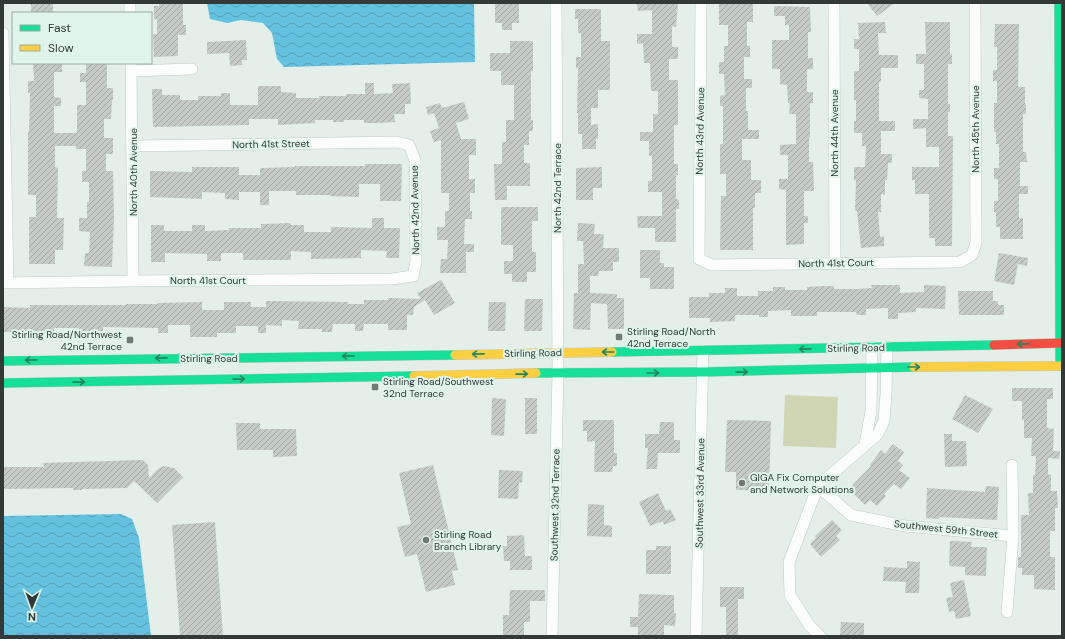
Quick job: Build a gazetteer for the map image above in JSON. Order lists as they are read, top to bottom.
{
  "streets": {
    "main road": ["Stirling Road"],
    "street": [
      "North 45th Avenue",
      "North 43rd Avenue",
      "North 44th Avenue",
      "North 41st Street",
      "North 40th Avenue",
      "North 42nd Terrace",
      "North 42nd Avenue",
      "North 41st Court",
      "Southwest 33rd Avenue",
      "Southwest 32nd Terrace",
      "Southwest 59th Street"
    ]
  },
  "crossings": [
    ["North 45th Avenue", "North 41st Court"],
    ["North 43rd Avenue", "North 41st Court"],
    ["North 44th Avenue", "North 41st Court"],
    ["North 41st Street", "North 40th Avenue"],
    ["North 41st Street", "North 42nd Avenue"],
    ["North 40th Avenue", "North 41st Court"],
    ["North 42nd Terrace", "Stirling Road"],
    ["North 42nd Terrace", "Southwest 32nd Terrace"],
    ["North 42nd Avenue", "North 41st Court"],
    ["Stirling Road", "Southwest 33rd Avenue"],
    ["Stirling Road", "Southwest 32nd Terrace"]
  ],
  "places": {
    "transit": ["Stirling Road/North 42nd Terrace", "Stirling Road/Northwest 42nd Terrace", "Stirling Road/Southwest 32nd Terrace"],
    "other": ["GIGA Fix Computer and Network Solutions", "Stirling Road Branch Library"]
  },
  "legend": ["Fast", "Slow"],
  "north": "bottom"
}
